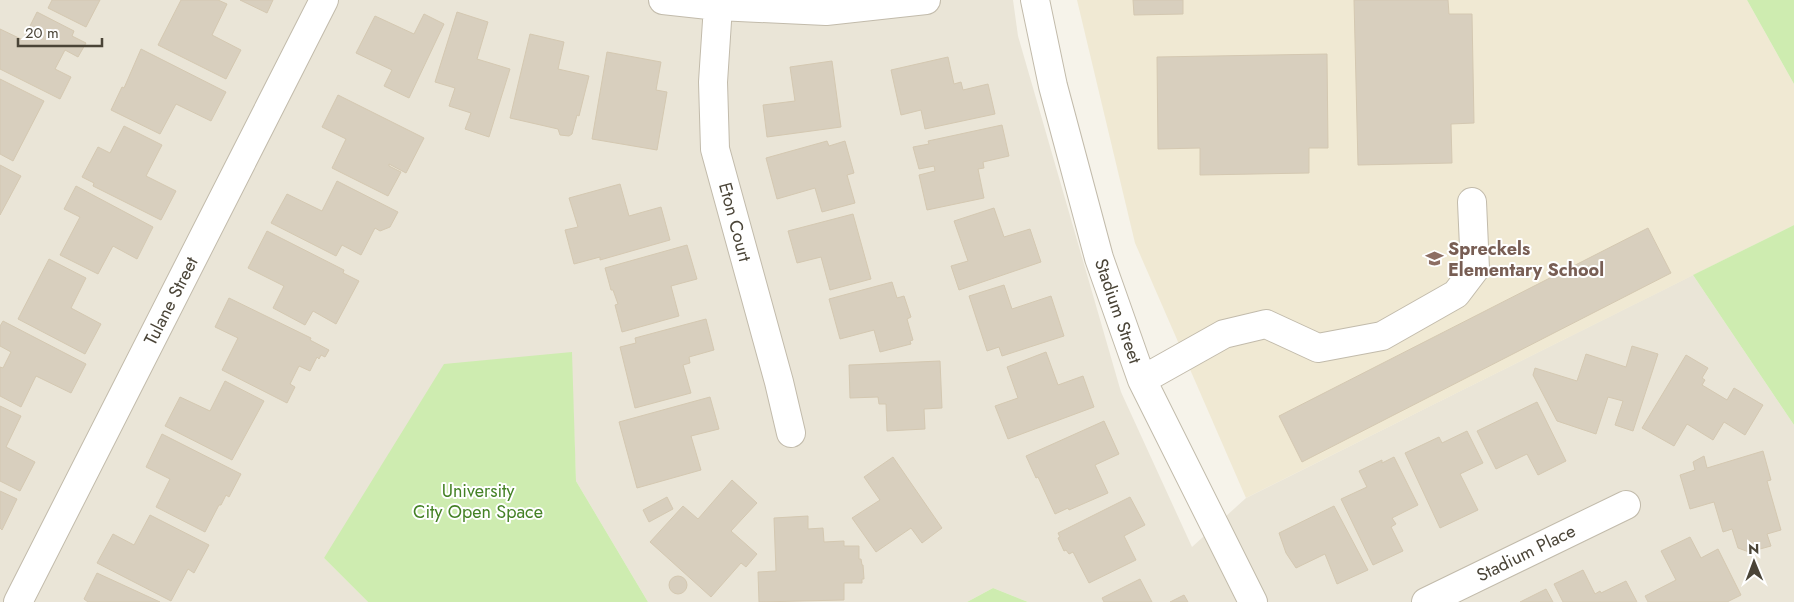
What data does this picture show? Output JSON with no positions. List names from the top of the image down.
{
  "streets": {
    "street": [
      "Eton Court",
      "Tulane Street",
      "Stadium Street",
      "Stadium Place"
    ]
  },
  "parks": ["University City Open Space"],
  "places": {
    "school or university": ["Spreckels Elementary School"]
  },
  "scale_bar": "20 m",
  "north": "top"
}
